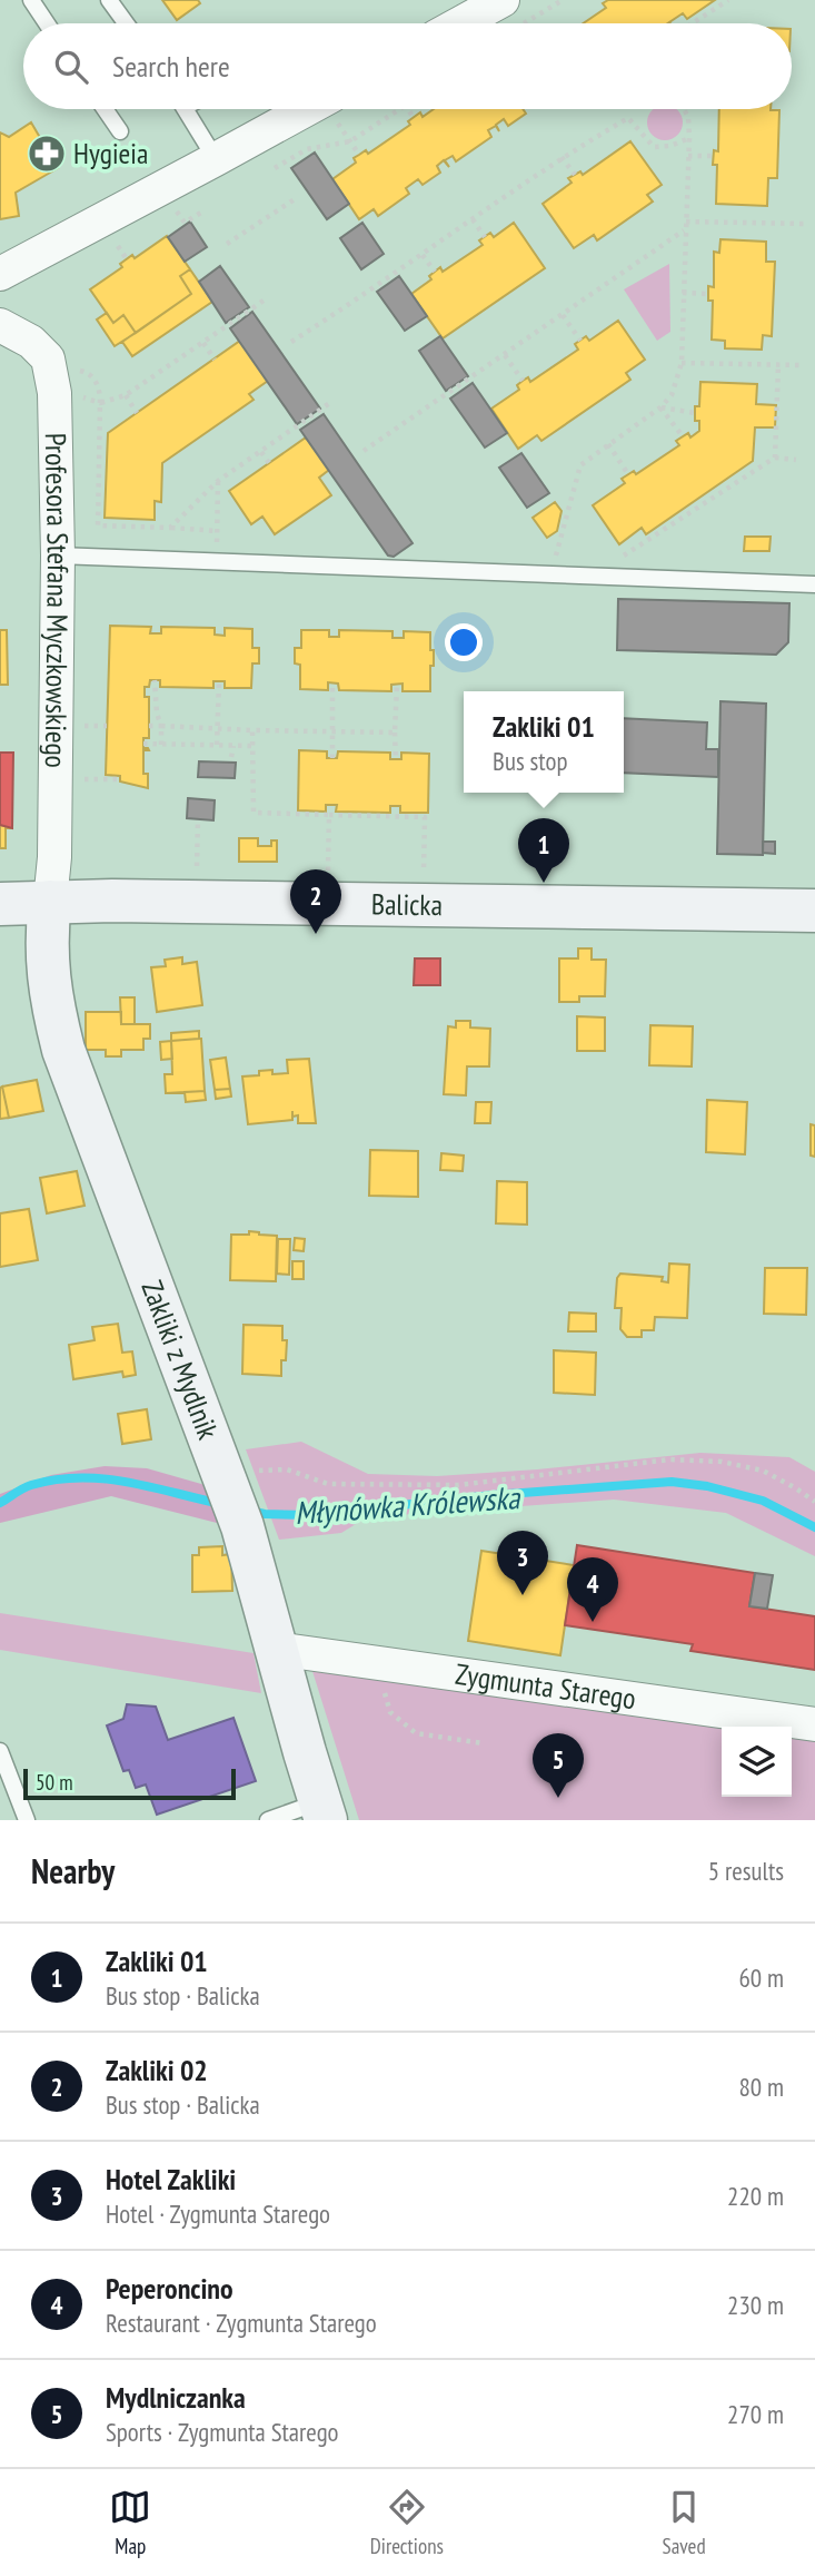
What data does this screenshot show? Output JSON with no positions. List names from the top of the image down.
{
  "streets": {
    "street": [
      "Profesora Stefana Myczkowskiego",
      "Balicka",
      "Zakliki z Mydlnik",
      "Zygmunta Starego"
    ]
  },
  "crossings": [
    ["Profesora Stefana Myczkowskiego", "Balicka"],
    ["Profesora Stefana Myczkowskiego", "Zakliki z Mydlnik"],
    ["Balicka", "Zakliki z Mydlnik"],
    ["Zakliki z Mydlnik", "Zygmunta Starego"]
  ],
  "water": ["Młynówka Królewska"],
  "places": {
    "pharmacy": ["Hygieia"]
  },
  "scale_bar": "50 m",
  "page": {
    "search": "Search here",
    "popup": ["Zakliki 01", "Bus stop"],
    "pins": [
      "1",
      "2",
      "3",
      "4",
      "5"
    ],
    "scale": "50 m",
    "heading": ["Nearby", "5 results"],
    "list": [
      {
        "mark": "1",
        "name": "Zakliki 01",
        "note": "Bus stop · Balicka",
        "value": "60 m"
      },
      {
        "mark": "2",
        "name": "Zakliki 02",
        "note": "Bus stop · Balicka",
        "value": "80 m"
      },
      {
        "mark": "3",
        "name": "Hotel Zakliki",
        "note": "Hotel · Zygmunta Starego",
        "value": "220 m"
      },
      {
        "mark": "4",
        "name": "Peperoncino",
        "note": "Restaurant · Zygmunta Starego",
        "value": "230 m"
      },
      {
        "mark": "5",
        "name": "Mydlniczanka",
        "note": "Sports · Zygmunta Starego",
        "value": "270 m"
      }
    ],
    "nav": ["Map", "Directions", "Saved"]
  }
}
